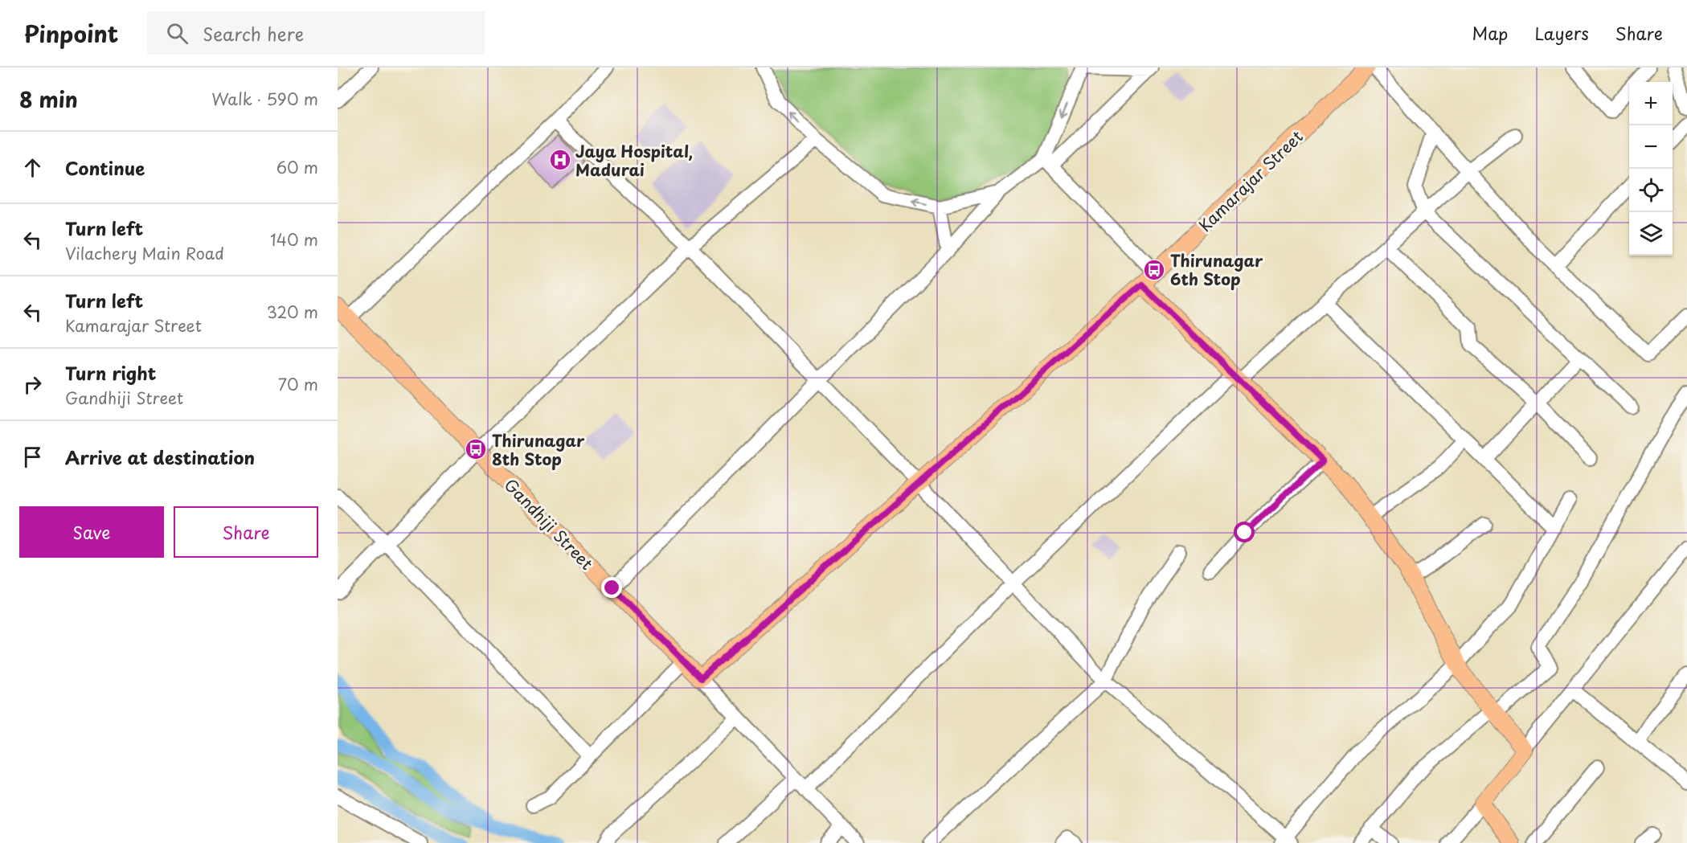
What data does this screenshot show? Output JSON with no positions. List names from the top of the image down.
{
  "streets": {
    "main road": ["Kamarajar Street", "Gandhiji Street"]
  },
  "crossings": [
    ["Kamarajar Street", "Gandhiji Street"]
  ],
  "places": {
    "hospital": ["Jaya Hospital, Madurai"],
    "bus stop": ["Thirunagar 6th Stop", "Thirunagar 8th Stop"]
  },
  "page": {
    "header": "Pinpoint",
    "search": "Search here",
    "nav": ["Map", "Layers", "Share"],
    "heading": ["8 min", "Walk · 590 m"],
    "map_buttons": ["+", "−"],
    "list": [
      ["Continue", "60 m"],
      ["Turn left", "Vilachery Main Road", "140 m"],
      ["Turn left", "Kamarajar Street", "320 m"],
      ["Turn right", "Gandhiji Street", "70 m"],
      "Arrive at destination"
    ],
    "buttons": ["Save", "Share"]
  }
}
